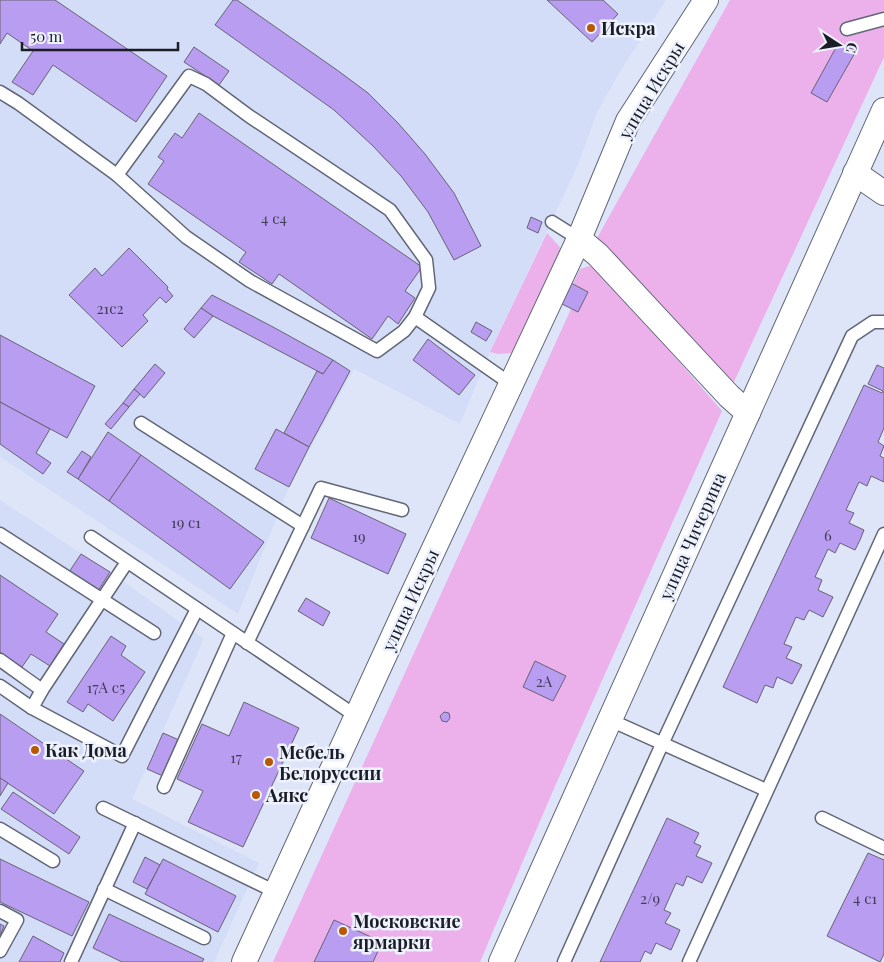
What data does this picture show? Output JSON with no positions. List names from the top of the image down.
{
  "streets": {
    "street": ["улица Искры", "улица Чичерина"]
  },
  "places": [
    "Искра",
    "Как Дома",
    "Мебель Белоруссии",
    "Аякс",
    "Московские ярмарки"
  ],
  "house_numbers": [
    "4 с4",
    "21с2",
    "19 с1",
    "6",
    "19",
    "2А",
    "17А с5",
    "17",
    "2/9",
    "4 с1"
  ],
  "scale_bar": "50 m",
  "north": "right"
}
